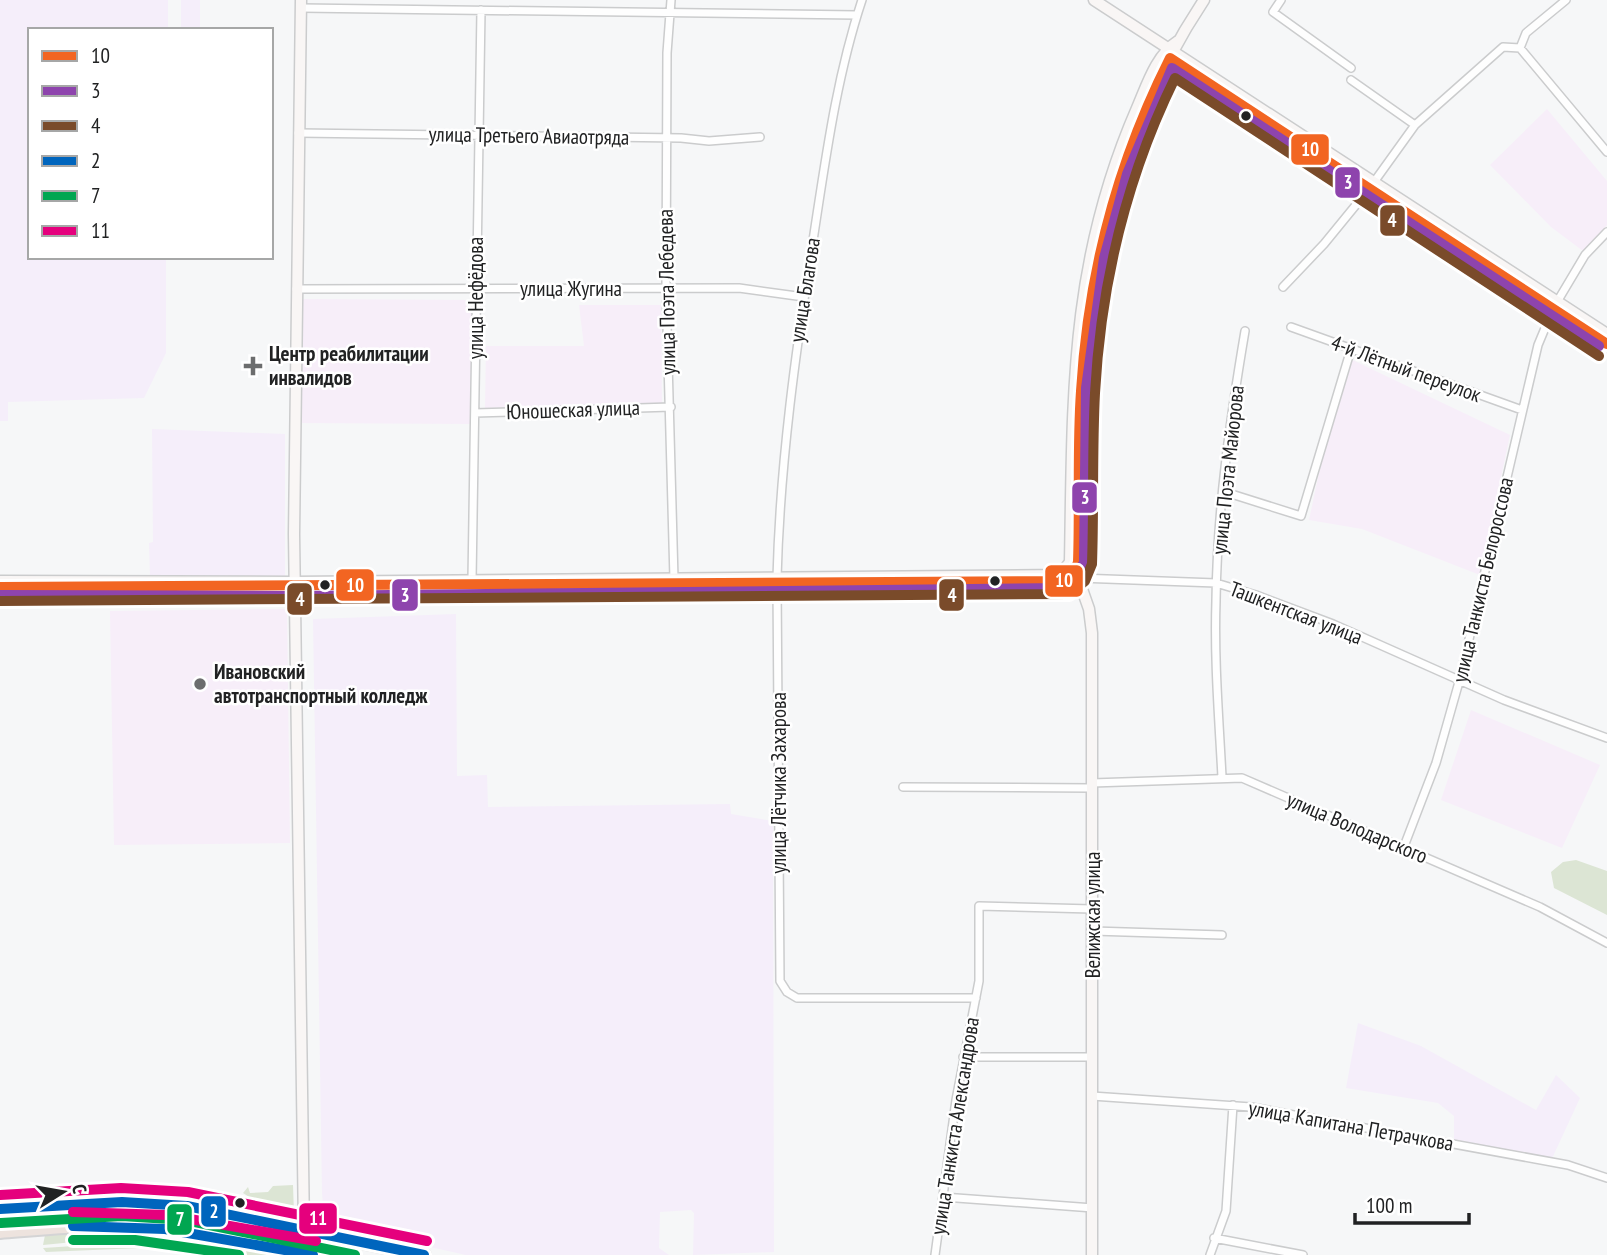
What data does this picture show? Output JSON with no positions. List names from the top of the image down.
{
  "streets": {
    "main road": ["Ташкентская улица", "Велижская улица"],
    "street": [
      "улица Третьего Авиаотряда",
      "улица Жугина",
      "улица Благова",
      "улица Поэта Лебедева",
      "улица Нефёдова",
      "4-й Лётный переулок",
      "Юношеская улица",
      "улица Поэта Майорова",
      "улица Танкиста Белороссова",
      "улица Лётчика Захарова",
      "улица Володарского",
      "улица Танкиста Александрова",
      "улица Капитана Петрачкова"
    ]
  },
  "crossings": [
    ["улица Третьего Авиаотряда", "улица Поэта Лебедева"],
    ["улица Третьего Авиаотряда", "улица Нефёдова"],
    ["улица Жугина", "улица Благова"],
    ["улица Жугина", "улица Поэта Лебедева"],
    ["улица Жугина", "улица Нефёдова"],
    ["улица Благова", "Ташкентская улица"],
    ["улица Благова", "улица Лётчика Захарова"],
    ["улица Поэта Лебедева", "Юношеская улица"],
    ["улица Поэта Лебедева", "Ташкентская улица"],
    ["улица Нефёдова", "Юношеская улица"],
    ["улица Нефёдова", "Ташкентская улица"],
    ["4-й Лётный переулок", "улица Танкиста Белороссова"],
    ["улица Поэта Майорова", "Ташкентская улица"],
    ["улица Поэта Майорова", "улица Володарского"],
    ["улица Танкиста Белороссова", "Ташкентская улица"],
    ["улица Танкиста Белороссова", "улица Володарского"],
    ["Ташкентская улица", "улица Лётчика Захарова"],
    ["Ташкентская улица", "Велижская улица"],
    ["улица Лётчика Захарова", "улица Танкиста Александрова"],
    ["улица Володарского", "Велижская улица"],
    ["Велижская улица", "улица Танкиста Александрова"],
    ["Велижская улица", "улица Капитана Петрачкова"]
  ],
  "places": {
    "health": ["Центр реабилитации инвалидов"],
    "other": ["Ивановский автотранспортный колледж"]
  },
  "lines": [
    "transit line 10",
    "transit line 3",
    "transit line 4",
    "transit line 11",
    "transit line 2",
    "transit line 7"
  ],
  "legend": [
    "10",
    "3",
    "4",
    "2",
    "7",
    "11"
  ],
  "scale_bar": "100 m",
  "north": "right"
}
